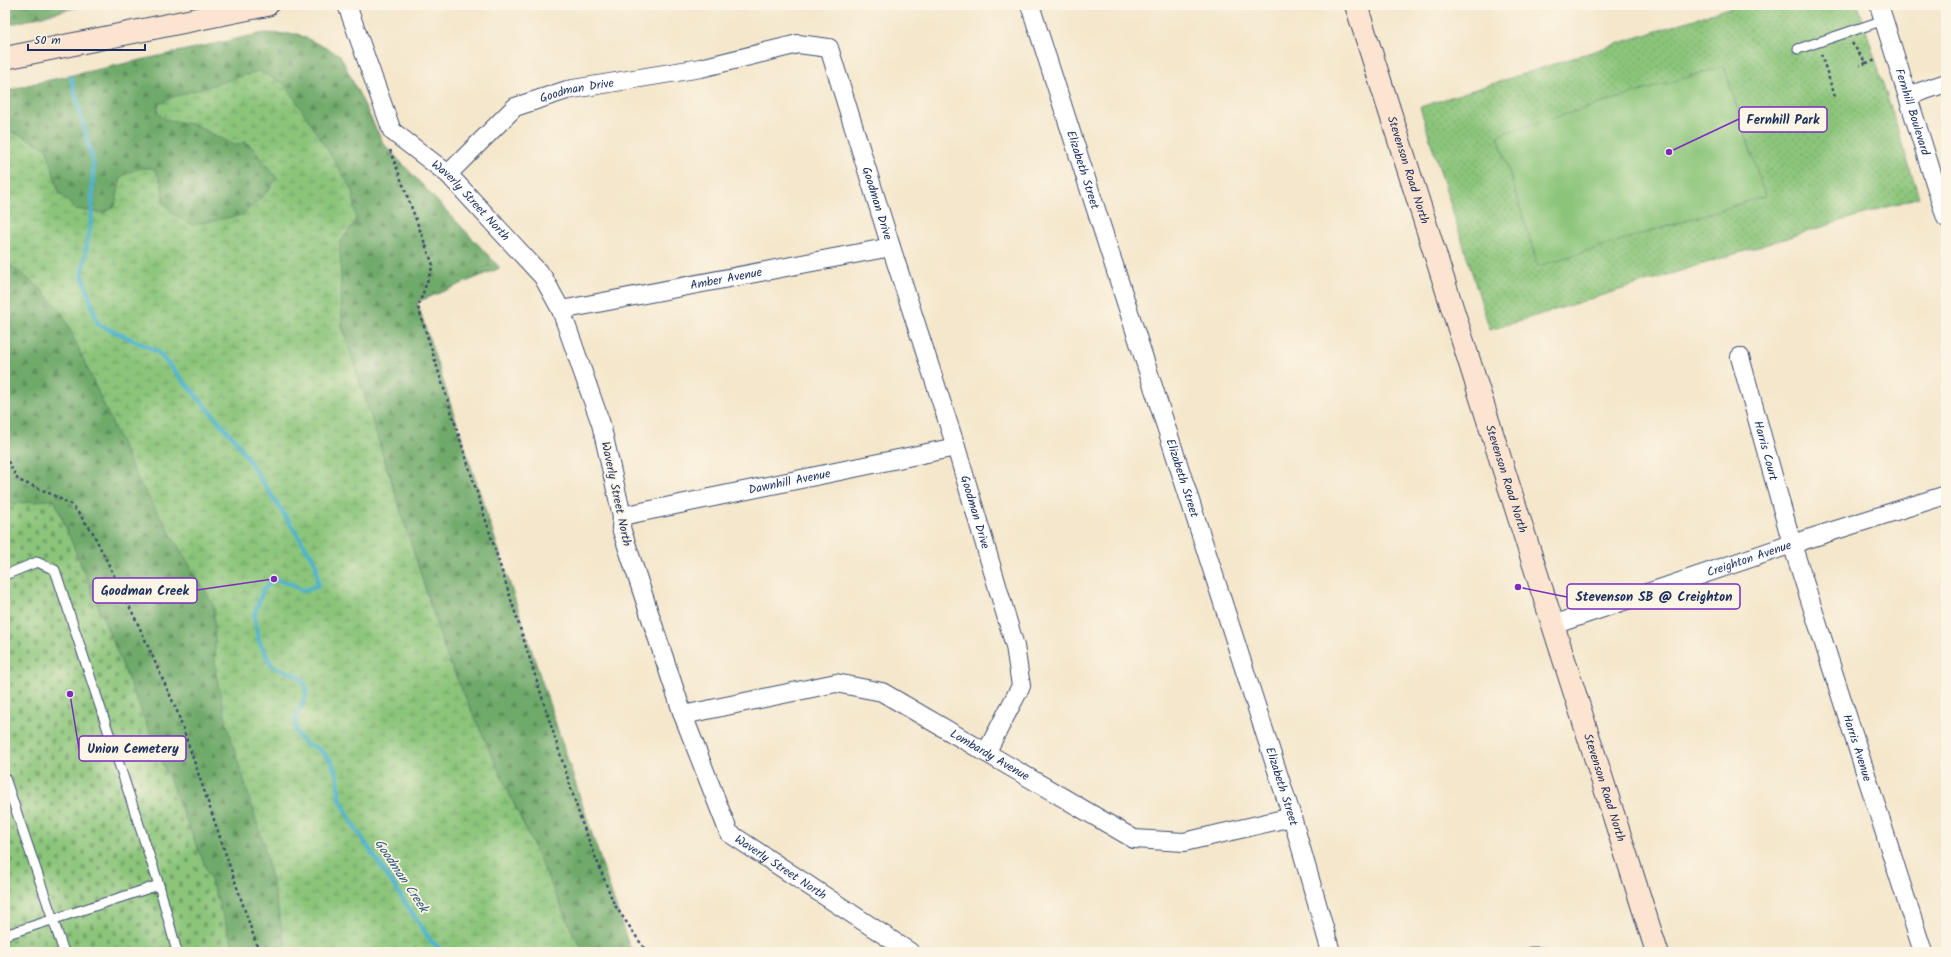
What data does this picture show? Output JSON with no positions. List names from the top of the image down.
{
  "streets": {
    "main road": ["Stevenson Road North"],
    "street": [
      "Goodman Drive",
      "Fernhill Boulevard",
      "Elizabeth Street",
      "Waverly Street North",
      "Amber Avenue",
      "Harris Court",
      "Dawnhill Avenue",
      "Creighton Avenue",
      "Harris Avenue",
      "Lombardy Avenue"
    ]
  },
  "crossings": [
    ["Goodman Drive", "Waverly Street North"],
    ["Goodman Drive", "Amber Avenue"],
    ["Goodman Drive", "Dawnhill Avenue"],
    ["Goodman Drive", "Lombardy Avenue"],
    ["Elizabeth Street", "Lombardy Avenue"],
    ["Stevenson Road North", "Creighton Avenue"],
    ["Waverly Street North", "Amber Avenue"],
    ["Waverly Street North", "Dawnhill Avenue"],
    ["Waverly Street North", "Lombardy Avenue"],
    ["Harris Court", "Creighton Avenue"],
    ["Harris Court", "Harris Avenue"],
    ["Creighton Avenue", "Harris Avenue"]
  ],
  "water": ["Goodman Creek"],
  "places": [
    "Fernhill Park",
    "Goodman Creek",
    "Stevenson SB @ Creighton",
    "Union Cemetery"
  ],
  "scale_bar": "50 m"
}
